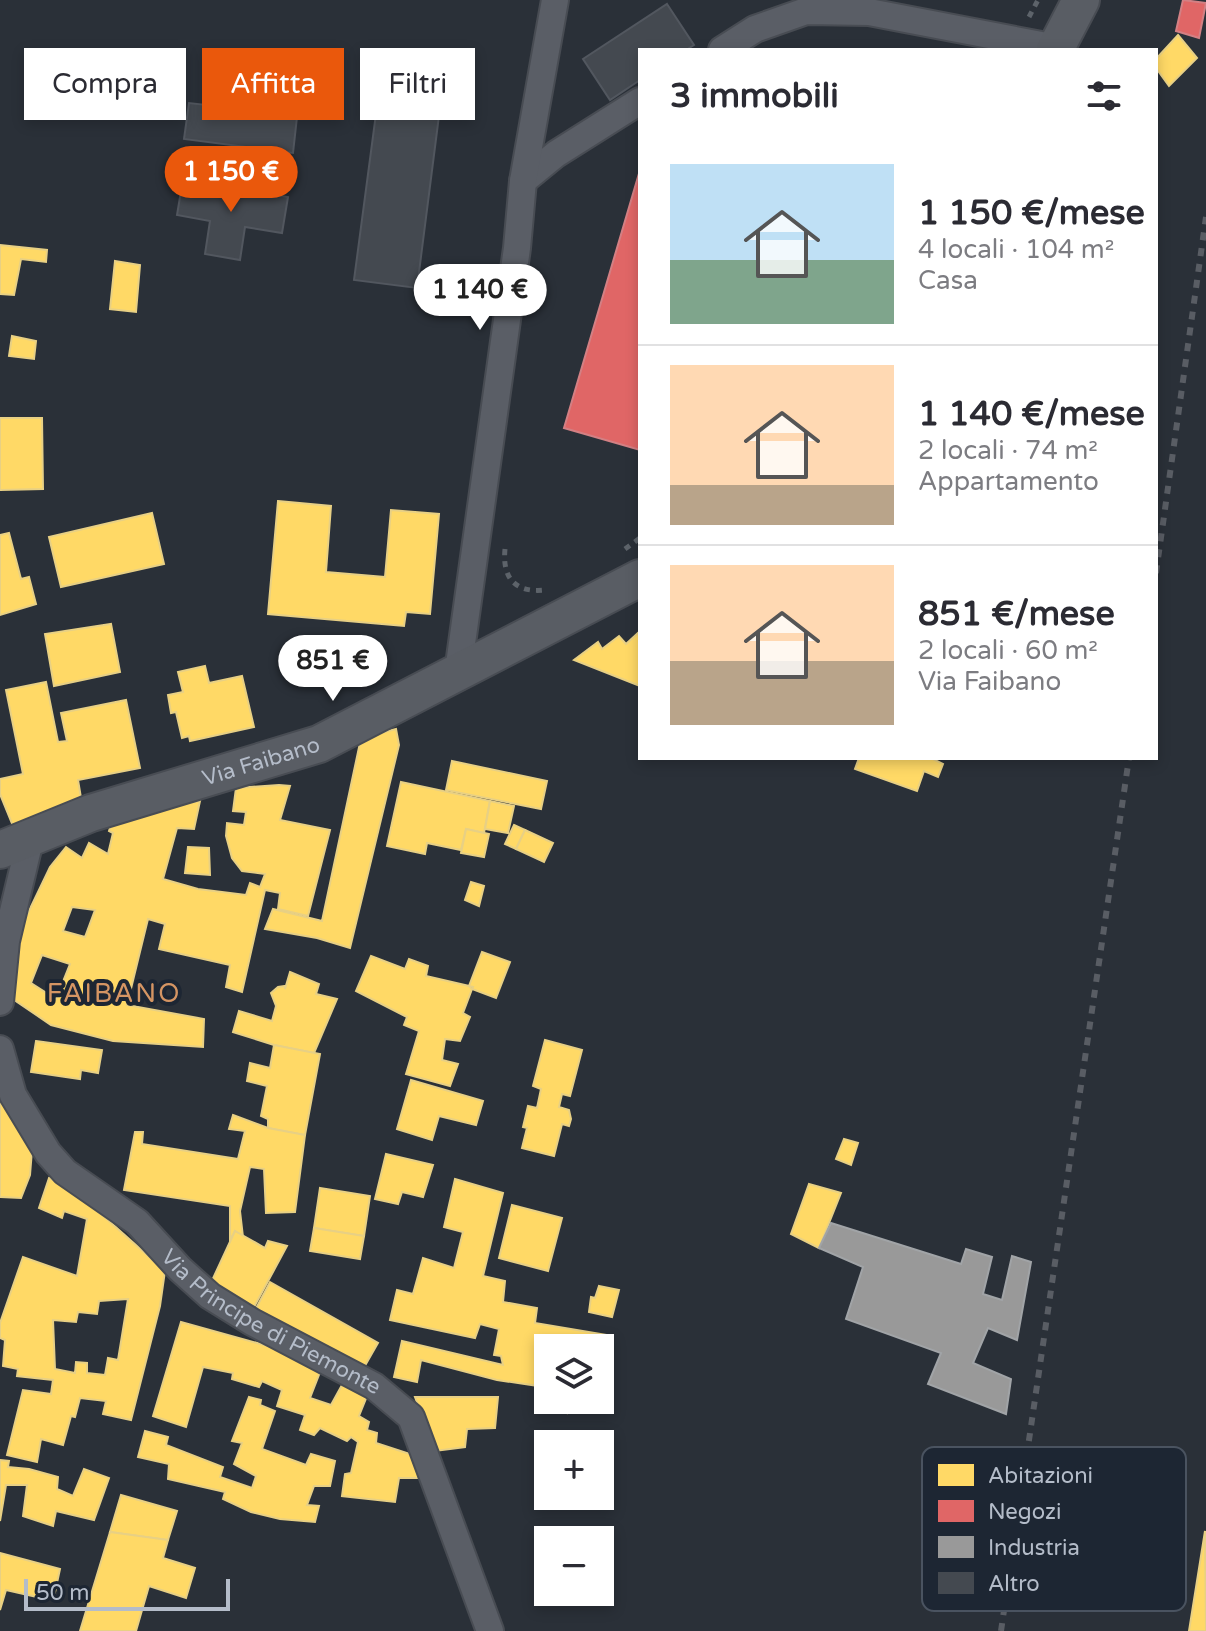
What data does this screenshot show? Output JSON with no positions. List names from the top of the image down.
{
  "streets": {
    "street": ["Via Faibano", "Via Principe di Piemonte"]
  },
  "districts": ["FAIBANO"],
  "legend": [
    "Abitazioni",
    "Negozi",
    "Industria",
    "Altro"
  ],
  "scale_bar": "50 m",
  "page": {
    "chip": ["Compra", "Affitta", "Filtri"],
    "heading": "3 immobili",
    "list": [
      {
        "name": "1 150 €/mese",
        "note": "4 locali · 104 m² · Casa"
      },
      {
        "name": "1 140 €/mese",
        "note": "2 locali · 74 m² · Appartamento"
      },
      {
        "name": "851 €/mese",
        "note": "2 locali · 60 m² · Via Faibano"
      }
    ],
    "price": ["1 150 €", "1 140 €", "851 €"],
    "map_buttons": ["+", "−"],
    "scale": "50 m"
  }
}
